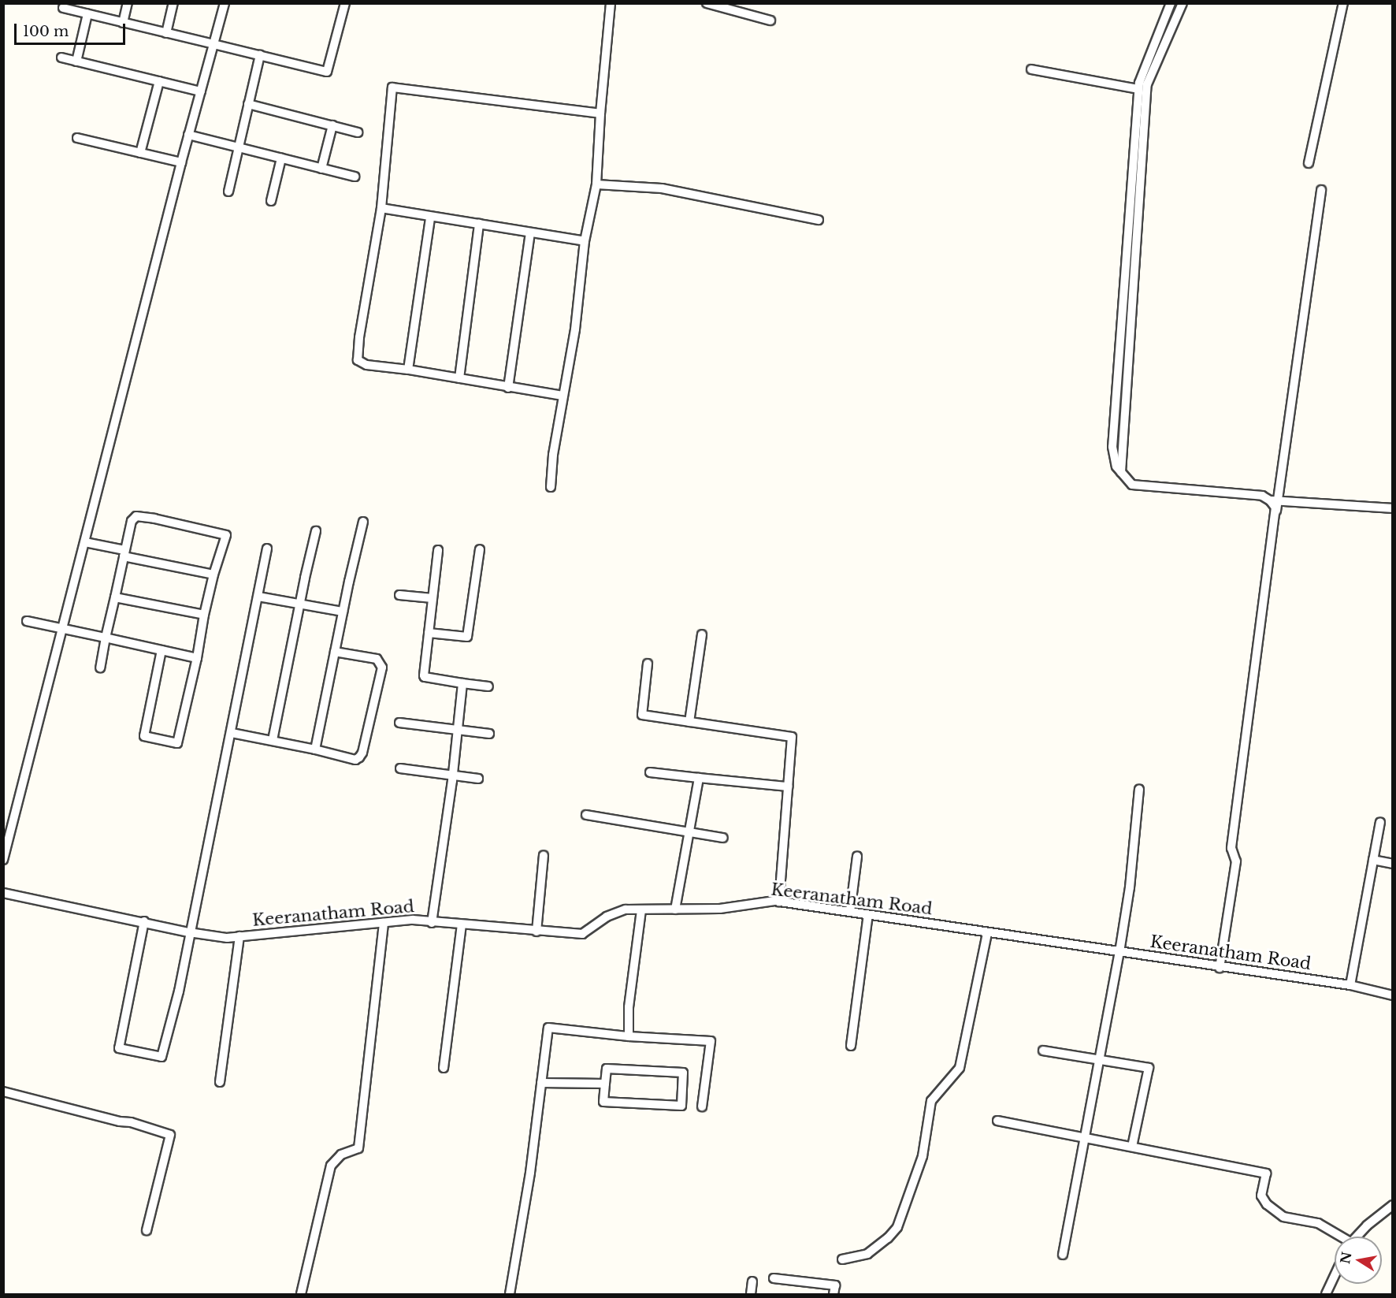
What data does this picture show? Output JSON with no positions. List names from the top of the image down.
{
  "streets": {
    "street": ["Keeranatham Road"]
  },
  "scale_bar": "100 m",
  "north": "left"
}
